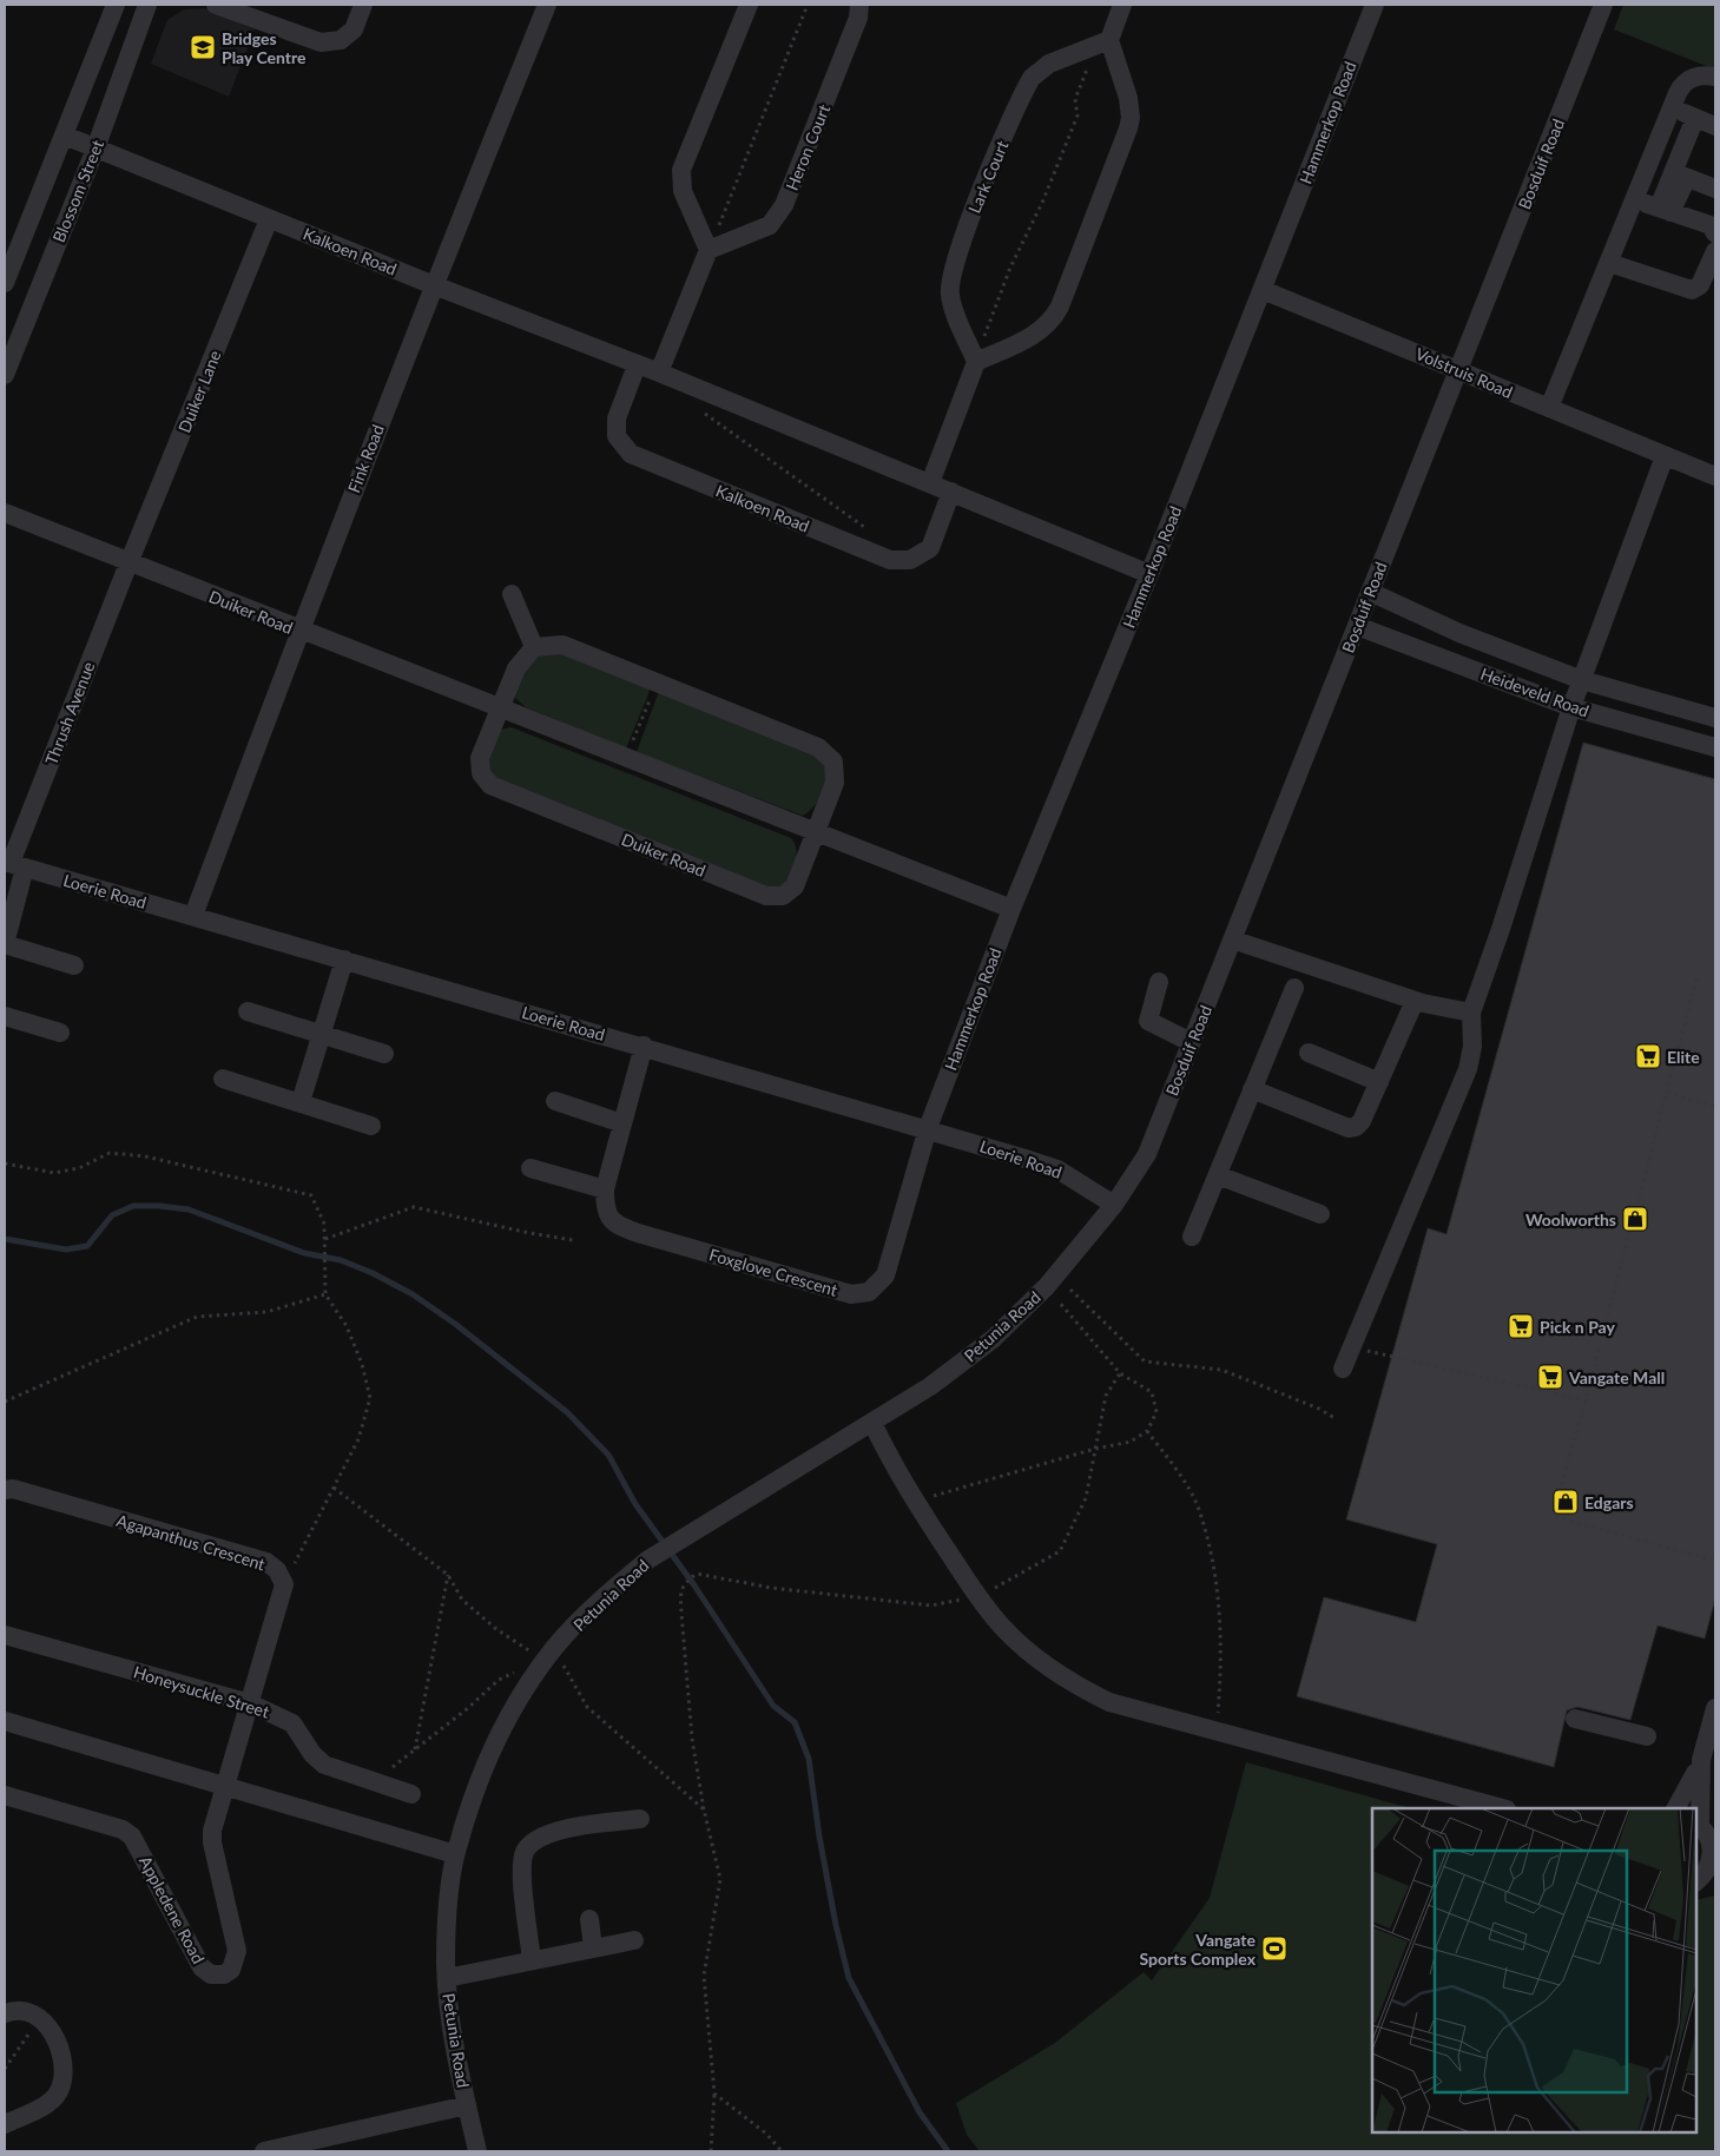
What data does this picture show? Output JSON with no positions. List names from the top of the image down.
{
  "streets": {
    "street": [
      "Hammerkop Road",
      "Heron Court",
      "Bosduif Road",
      "Lark Court",
      "Blossom Street",
      "Kalkoen Road",
      "Volstruis Road",
      "Duiker Lane",
      "Fink Road",
      "Duiker Road",
      "Heideveld Road",
      "Thrush Avenue",
      "Loerie Road",
      "Foxglove Crescent",
      "Petunia Road",
      "Agapanthus Crescent",
      "Honeysuckle Street",
      "Appledene Road"
    ]
  },
  "crossings": [
    ["Hammerkop Road", "Kalkoen Road"],
    ["Hammerkop Road", "Volstruis Road"],
    ["Hammerkop Road", "Duiker Road"],
    ["Hammerkop Road", "Loerie Road"],
    ["Hammerkop Road", "Foxglove Crescent"],
    ["Bosduif Road", "Volstruis Road"],
    ["Bosduif Road", "Heideveld Road"],
    ["Bosduif Road", "Loerie Road"],
    ["Bosduif Road", "Petunia Road"],
    ["Blossom Street", "Kalkoen Road"],
    ["Kalkoen Road", "Duiker Lane"],
    ["Kalkoen Road", "Fink Road"],
    ["Duiker Lane", "Duiker Road"],
    ["Duiker Lane", "Thrush Avenue"],
    ["Fink Road", "Duiker Road"],
    ["Fink Road", "Loerie Road"],
    ["Duiker Road", "Thrush Avenue"],
    ["Thrush Avenue", "Loerie Road"],
    ["Loerie Road", "Foxglove Crescent"],
    ["Loerie Road", "Petunia Road"],
    ["Agapanthus Crescent", "Honeysuckle Street"],
    ["Agapanthus Crescent", "Appledene Road"]
  ],
  "places": {
    "school or university": ["Bridges Play Centre"],
    "supermarket": ["Elite", "Pick n Pay", "Vangate Mall"],
    "shop": ["Woolworths", "Edgars"],
    "sports": ["Vangate Sports Complex"]
  }
}
